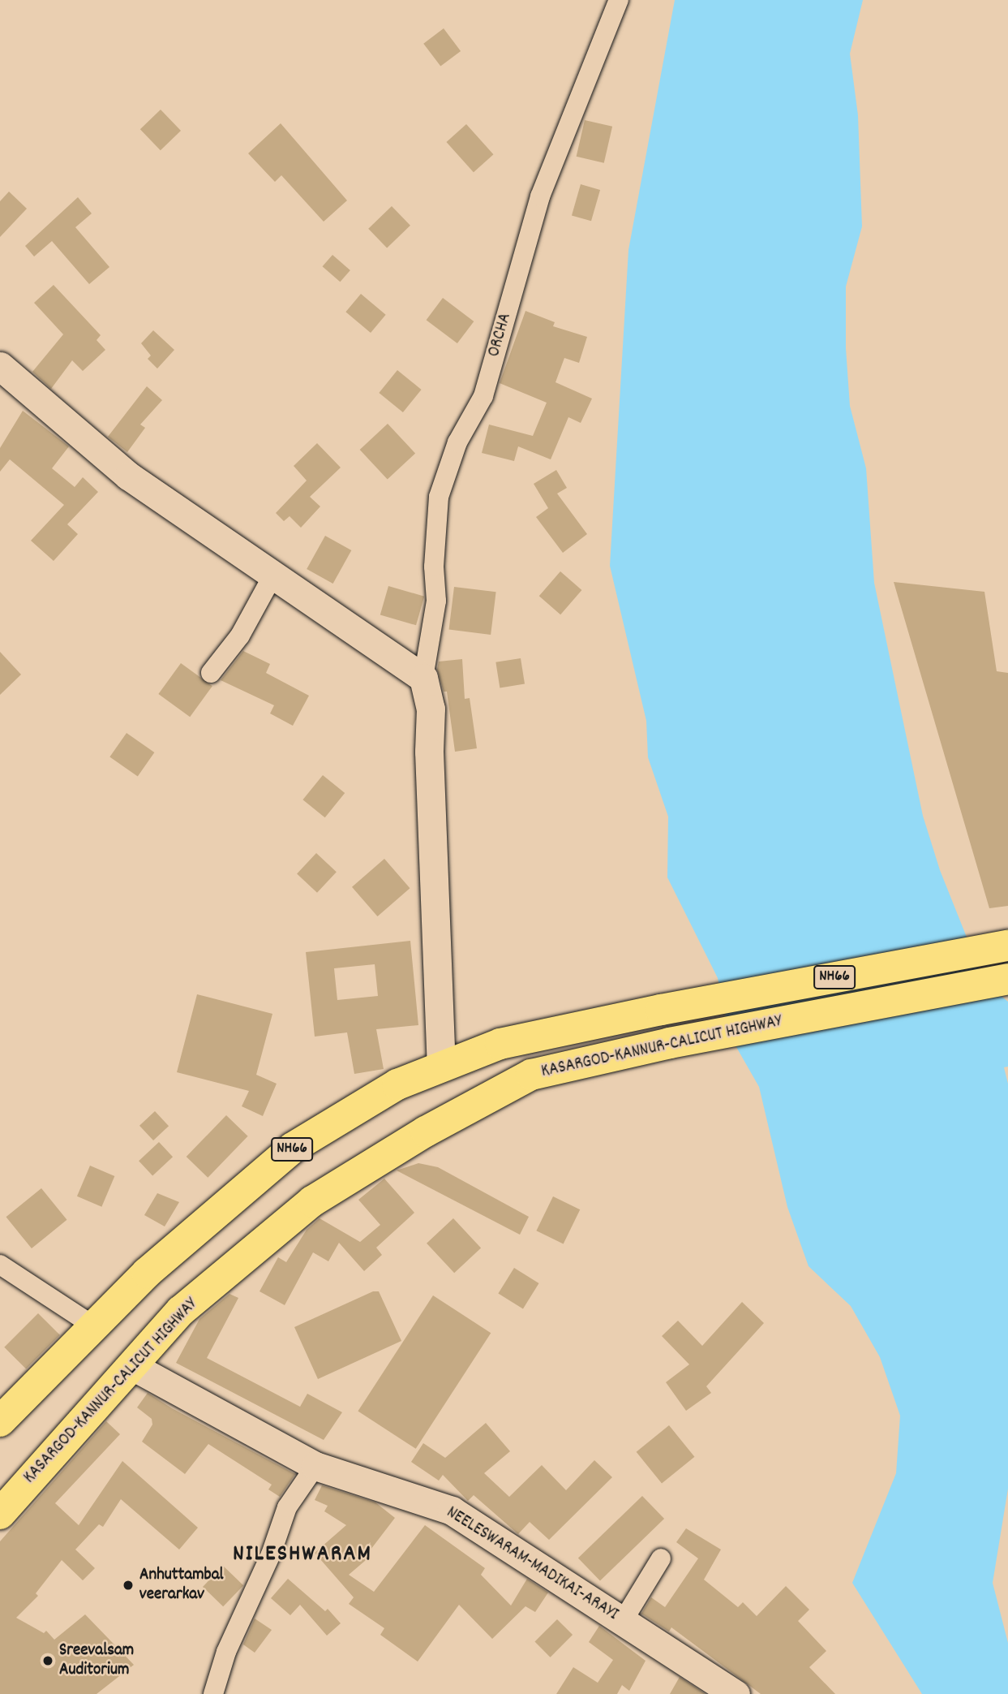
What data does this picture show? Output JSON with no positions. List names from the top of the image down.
{
  "streets": {
    "highway": ["NH66", "KASARGOD-KANNUR-CALICUT HIGHWAY"],
    "main road": ["NEELESWARAM-MADIKAI-ARAYI"],
    "street": ["ORCHA"]
  },
  "crossings": [
    ["KASARGOD-KANNUR-CALICUT HIGHWAY", "NEELESWARAM-MADIKAI-ARAYI"]
  ],
  "districts": ["NILESHWARAM"],
  "places": ["Anhuttambal veerarkav", "Sreevalsam Auditorium"]
}
